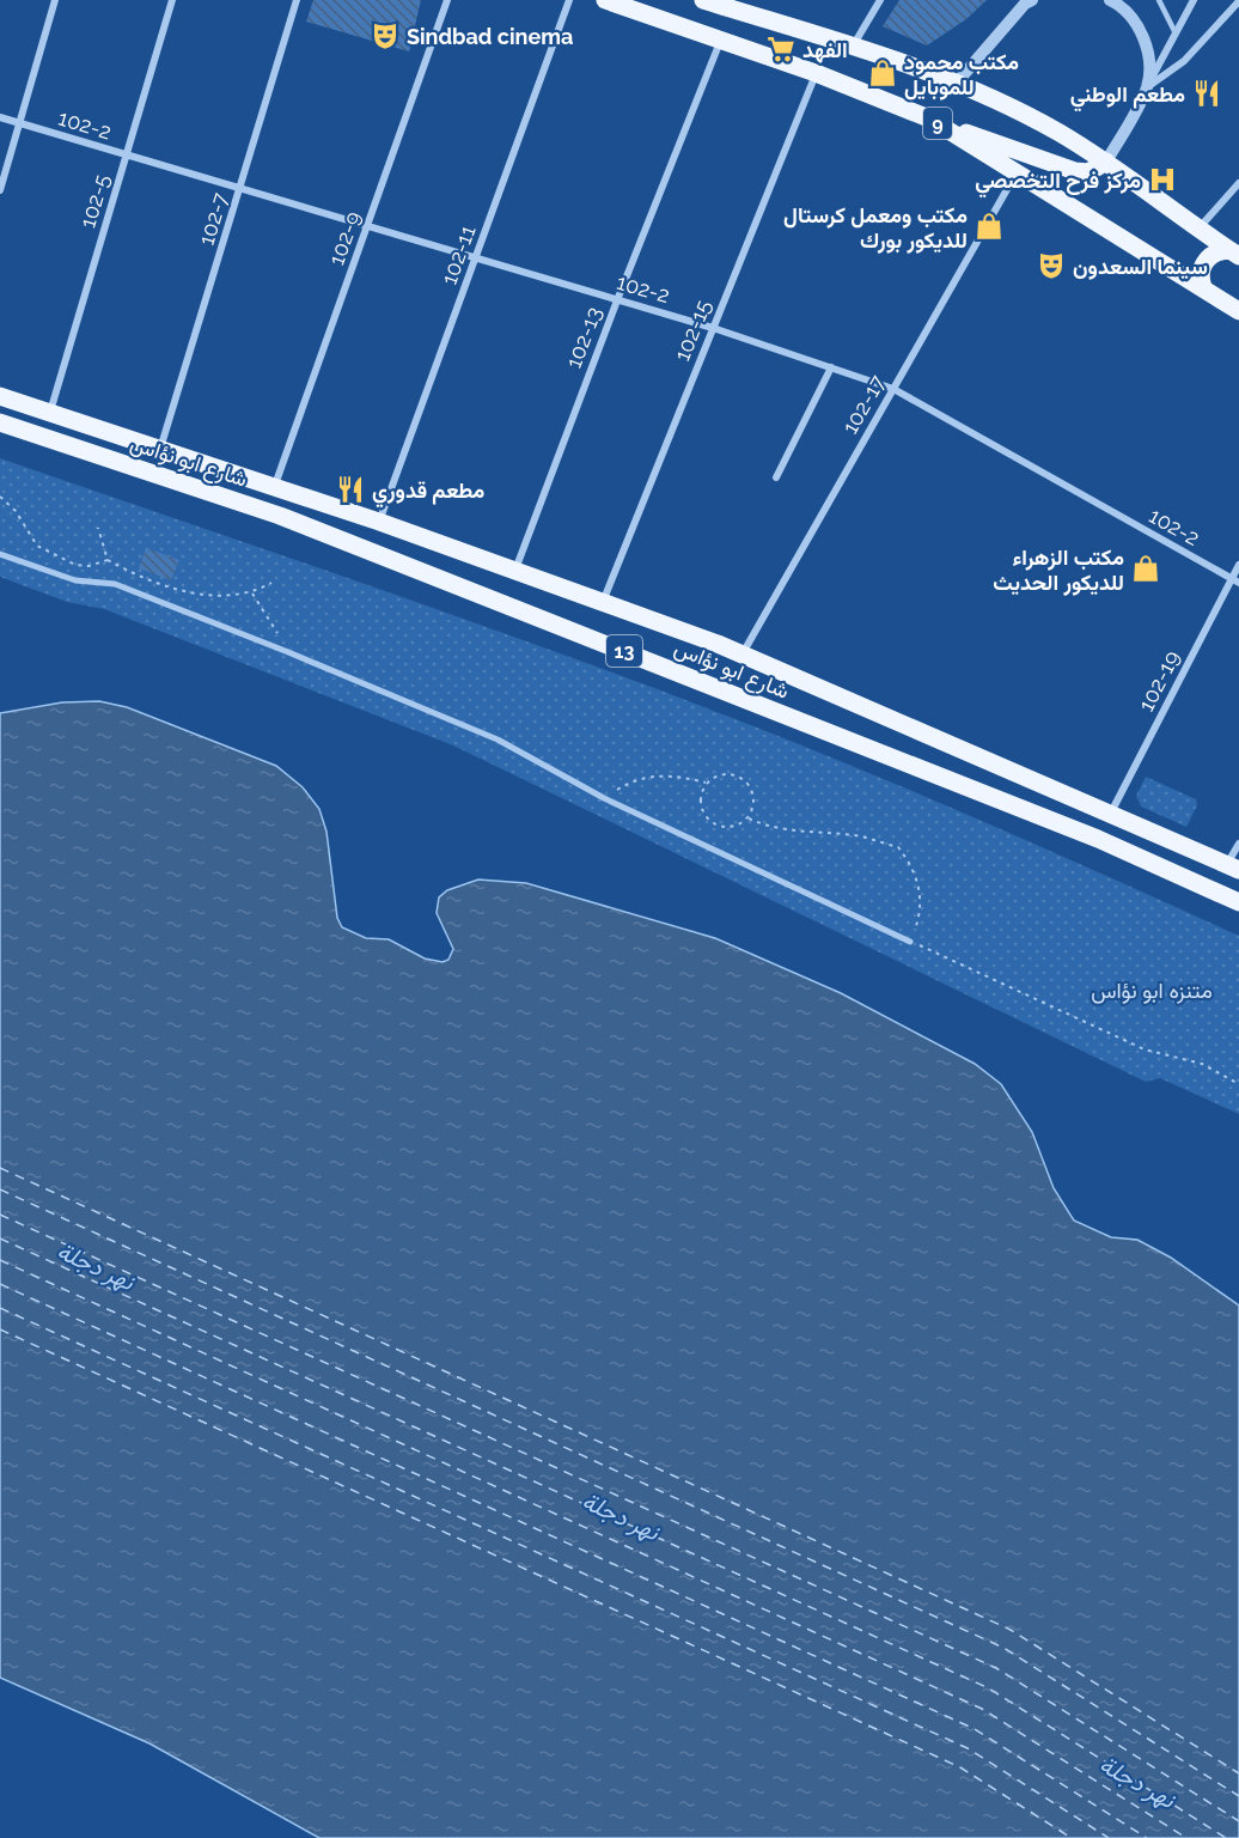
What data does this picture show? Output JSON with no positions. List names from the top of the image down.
{
  "streets": {
    "main road": ["9", "شارع ابو نؤاس", "13"],
    "street": [
      "102-2",
      "102-5",
      "102-7",
      "102-9",
      "102-11",
      "102-15",
      "102-13",
      "102-17",
      "102-19"
    ]
  },
  "crossings": [
    ["9", "102-15"],
    ["9", "102-13"],
    ["9", "102-17"],
    ["102-2", "102-5"],
    ["102-2", "102-7"],
    ["102-2", "102-9"],
    ["102-2", "102-11"],
    ["102-2", "102-15"],
    ["102-2", "102-13"],
    ["102-2", "102-17"],
    ["102-2", "102-19"],
    ["102-5", "شارع ابو نؤاس"],
    ["102-7", "شارع ابو نؤاس"],
    ["102-9", "شارع ابو نؤاس"],
    ["102-11", "شارع ابو نؤاس"],
    ["102-15", "شارع ابو نؤاس"],
    ["102-13", "شارع ابو نؤاس"],
    ["102-17", "شارع ابو نؤاس"],
    ["شارع ابو نؤاس", "102-19"]
  ],
  "water": ["نهر دجلة"],
  "parks": ["متنزه ابو نؤاس"],
  "places": {
    "theatre": ["Sindbad cinema", "سينما السعدون"],
    "supermarket": ["الفهد"],
    "shop": ["مكتب محمود للموبايل", "مكتب ومعمل كرستال للديكور بورك", "مكتب الزهراء للديكور الحديث"],
    "restaurant": ["مطعم الوطني", "مطعم قدوري"],
    "hospital": ["مركز فرح التخصصي"]
  }
}
